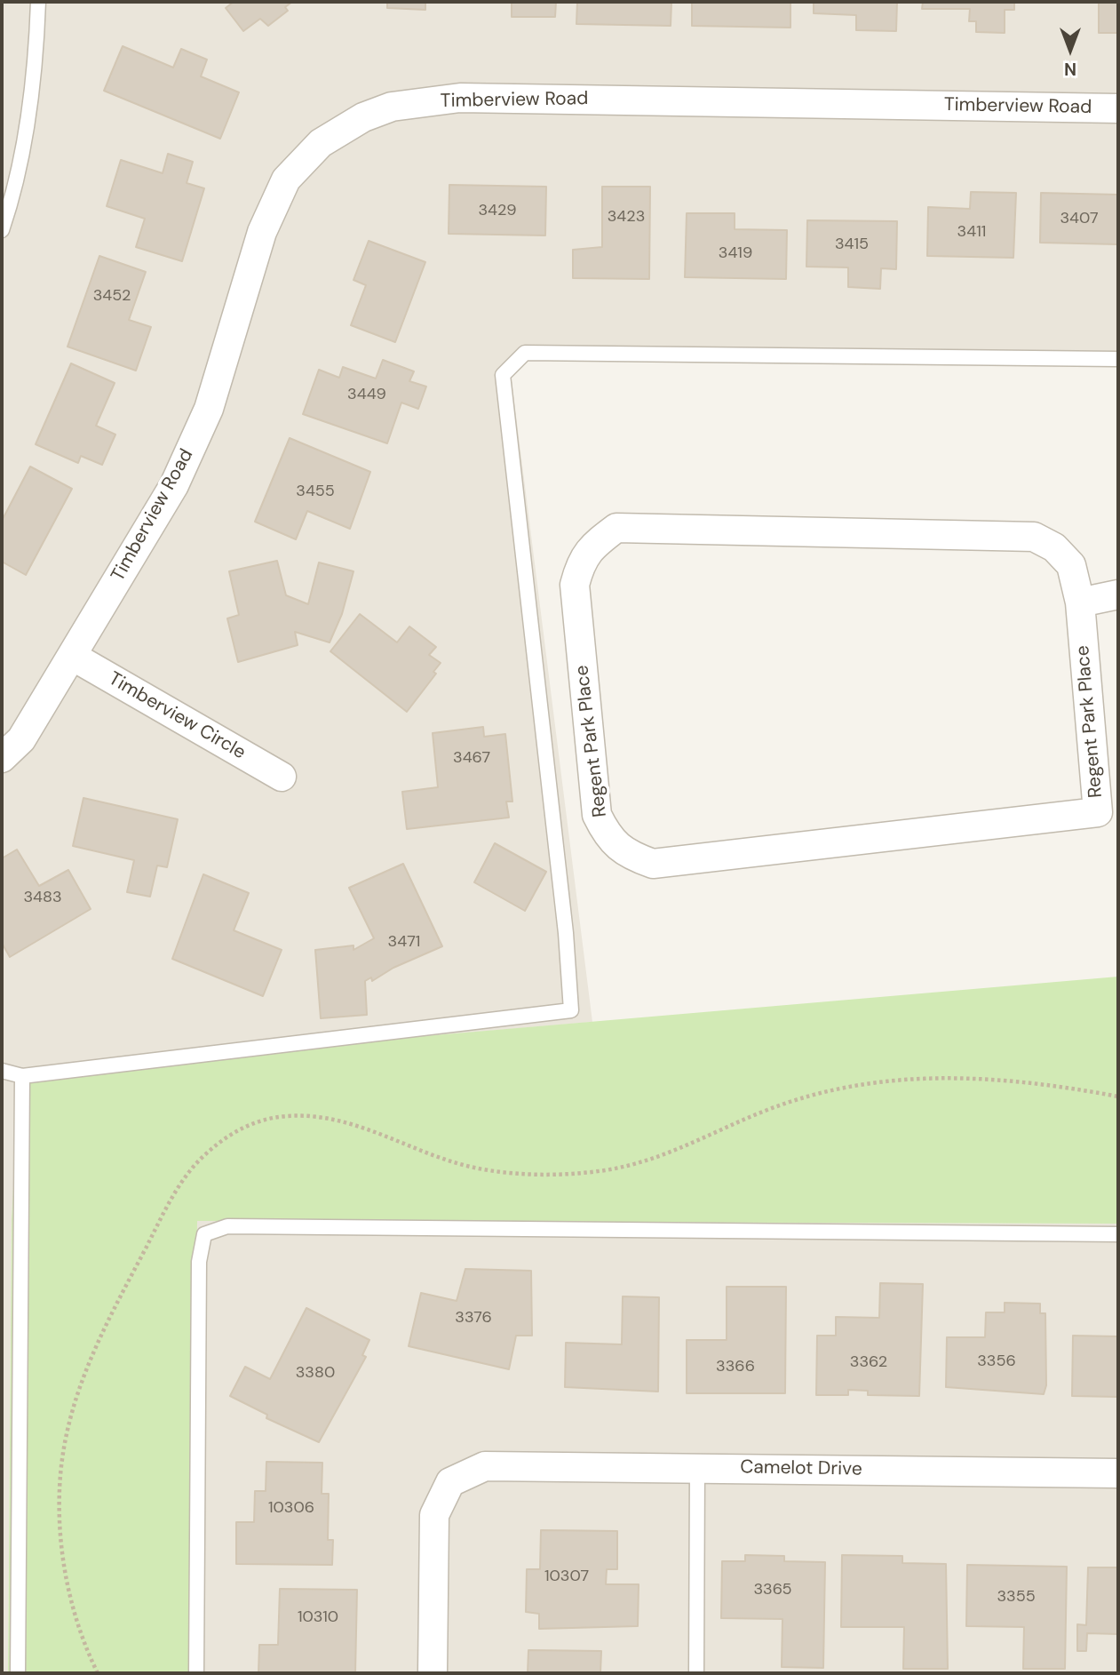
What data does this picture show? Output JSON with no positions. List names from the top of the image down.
{
  "streets": {
    "street": [
      "Timberview Road",
      "Timberview Circle",
      "Regent Park Place",
      "Camelot Drive"
    ]
  },
  "crossings": [
    ["Timberview Road", "Timberview Circle"]
  ],
  "house_numbers": [
    "3429",
    "3423",
    "3407",
    "3411",
    "3415",
    "3419",
    "3452",
    "3449",
    "3455",
    "3467",
    "3483",
    "3471",
    "3376",
    "3356",
    "3362",
    "3366",
    "3380",
    "10306",
    "10307",
    "3365",
    "3355",
    "10310"
  ],
  "north": "bottom"
}
